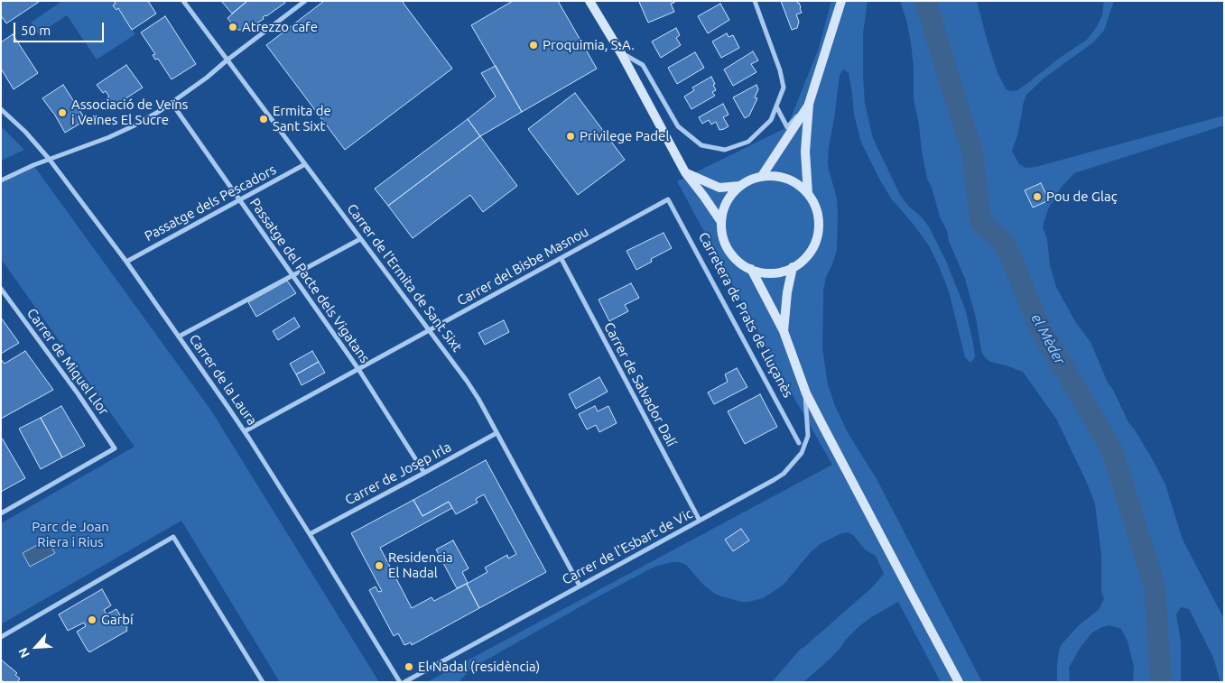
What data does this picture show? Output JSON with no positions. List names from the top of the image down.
{
  "streets": {
    "street": [
      "Passatge dels Pescadors",
      "Carrer del Bisbe Masnou",
      "Carrer de l'Ermita de Sant Sixt",
      "Passatge del Pacte dels Vigatans",
      "Carretera de Prats de Lluçanès",
      "Carrer de Miquel Llor",
      "Carrer de la Laura",
      "Carrer de Salvador Dalí",
      "Carrer de Josep Irla",
      "Carrer de l'Esbart de Vic"
    ]
  },
  "crossings": [
    ["Passatge dels Pescadors", "Carrer de l'Ermita de Sant Sixt"],
    ["Passatge dels Pescadors", "Passatge del Pacte dels Vigatans"],
    ["Passatge dels Pescadors", "Carrer de la Laura"],
    ["Carrer del Bisbe Masnou", "Carrer de l'Ermita de Sant Sixt"],
    ["Carrer del Bisbe Masnou", "Passatge del Pacte dels Vigatans"],
    ["Carrer del Bisbe Masnou", "Carretera de Prats de Lluçanès"],
    ["Carrer del Bisbe Masnou", "Carrer de la Laura"],
    ["Carrer del Bisbe Masnou", "Carrer de Salvador Dalí"],
    ["Carrer de l'Ermita de Sant Sixt", "Carrer de Josep Irla"],
    ["Carrer de l'Ermita de Sant Sixt", "Carrer de l'Esbart de Vic"],
    ["Passatge del Pacte dels Vigatans", "Carrer de Josep Irla"],
    ["Carrer de la Laura", "Carrer de Josep Irla"],
    ["Carrer de Salvador Dalí", "Carrer de l'Esbart de Vic"]
  ],
  "water": ["el Mèder"],
  "parks": ["Parc de Joan Riera i Rius"],
  "places": [
    "Atrezzo cafe",
    "Proquimia, S.A.",
    "Associació de Veïns i Veïnes El Sucre",
    "Ermita de Sant Sixt",
    "Privilege Padel",
    "Pou de Glaç",
    "Residencia El Nadal",
    "Garbí",
    "El Nadal (residència)"
  ],
  "scale_bar": "50 m",
  "north": "bottom left"
}
